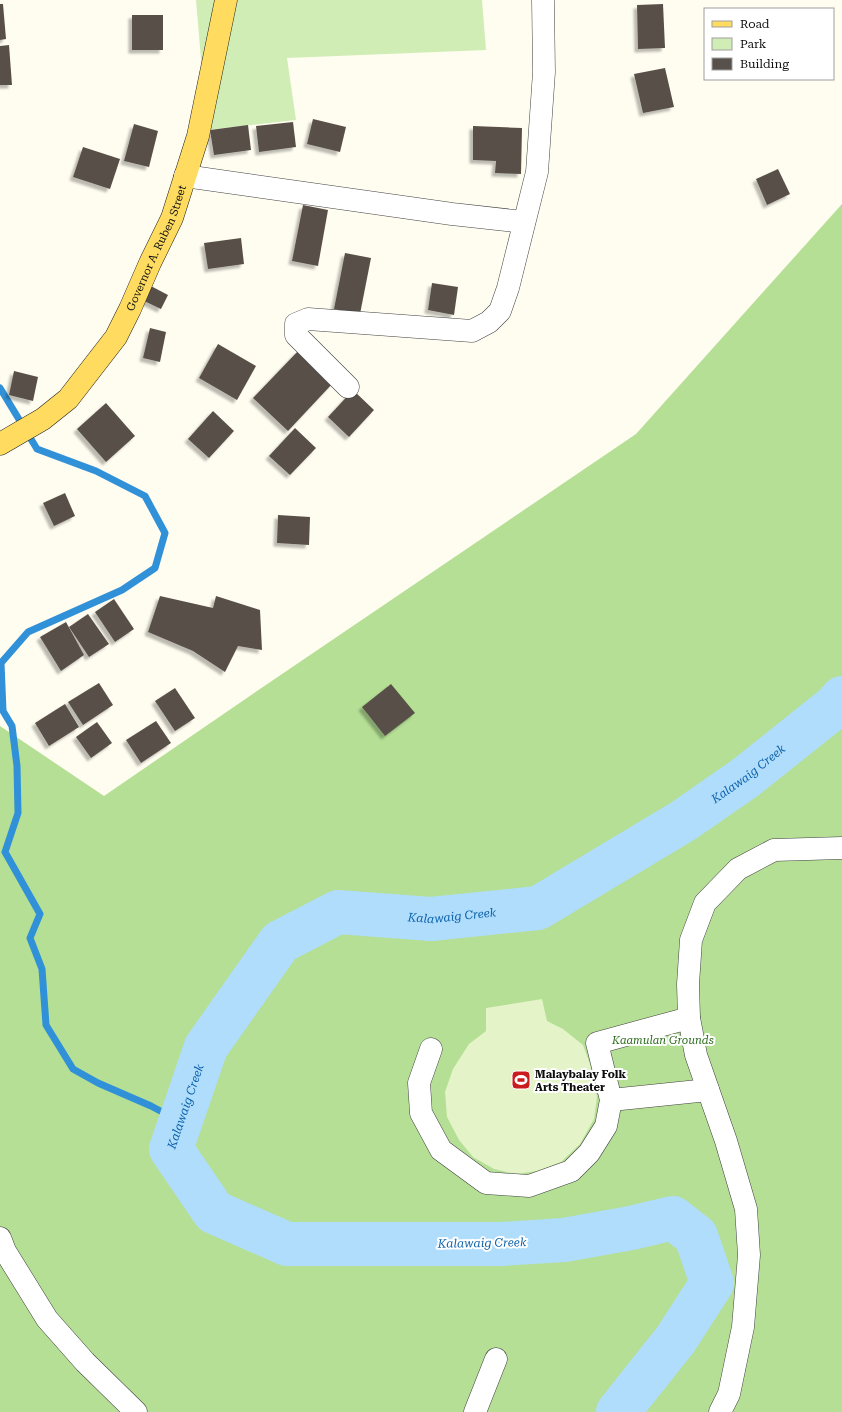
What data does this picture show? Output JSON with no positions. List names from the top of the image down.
{
  "streets": {
    "main road": ["Governor A. Ruben Street"]
  },
  "water": ["Kalawaig Creek"],
  "parks": ["Kaamulan Grounds"],
  "places": {
    "sports": ["Malaybalay Folk Arts Theater"]
  },
  "legend": ["Road", "Park", "Building"]
}
